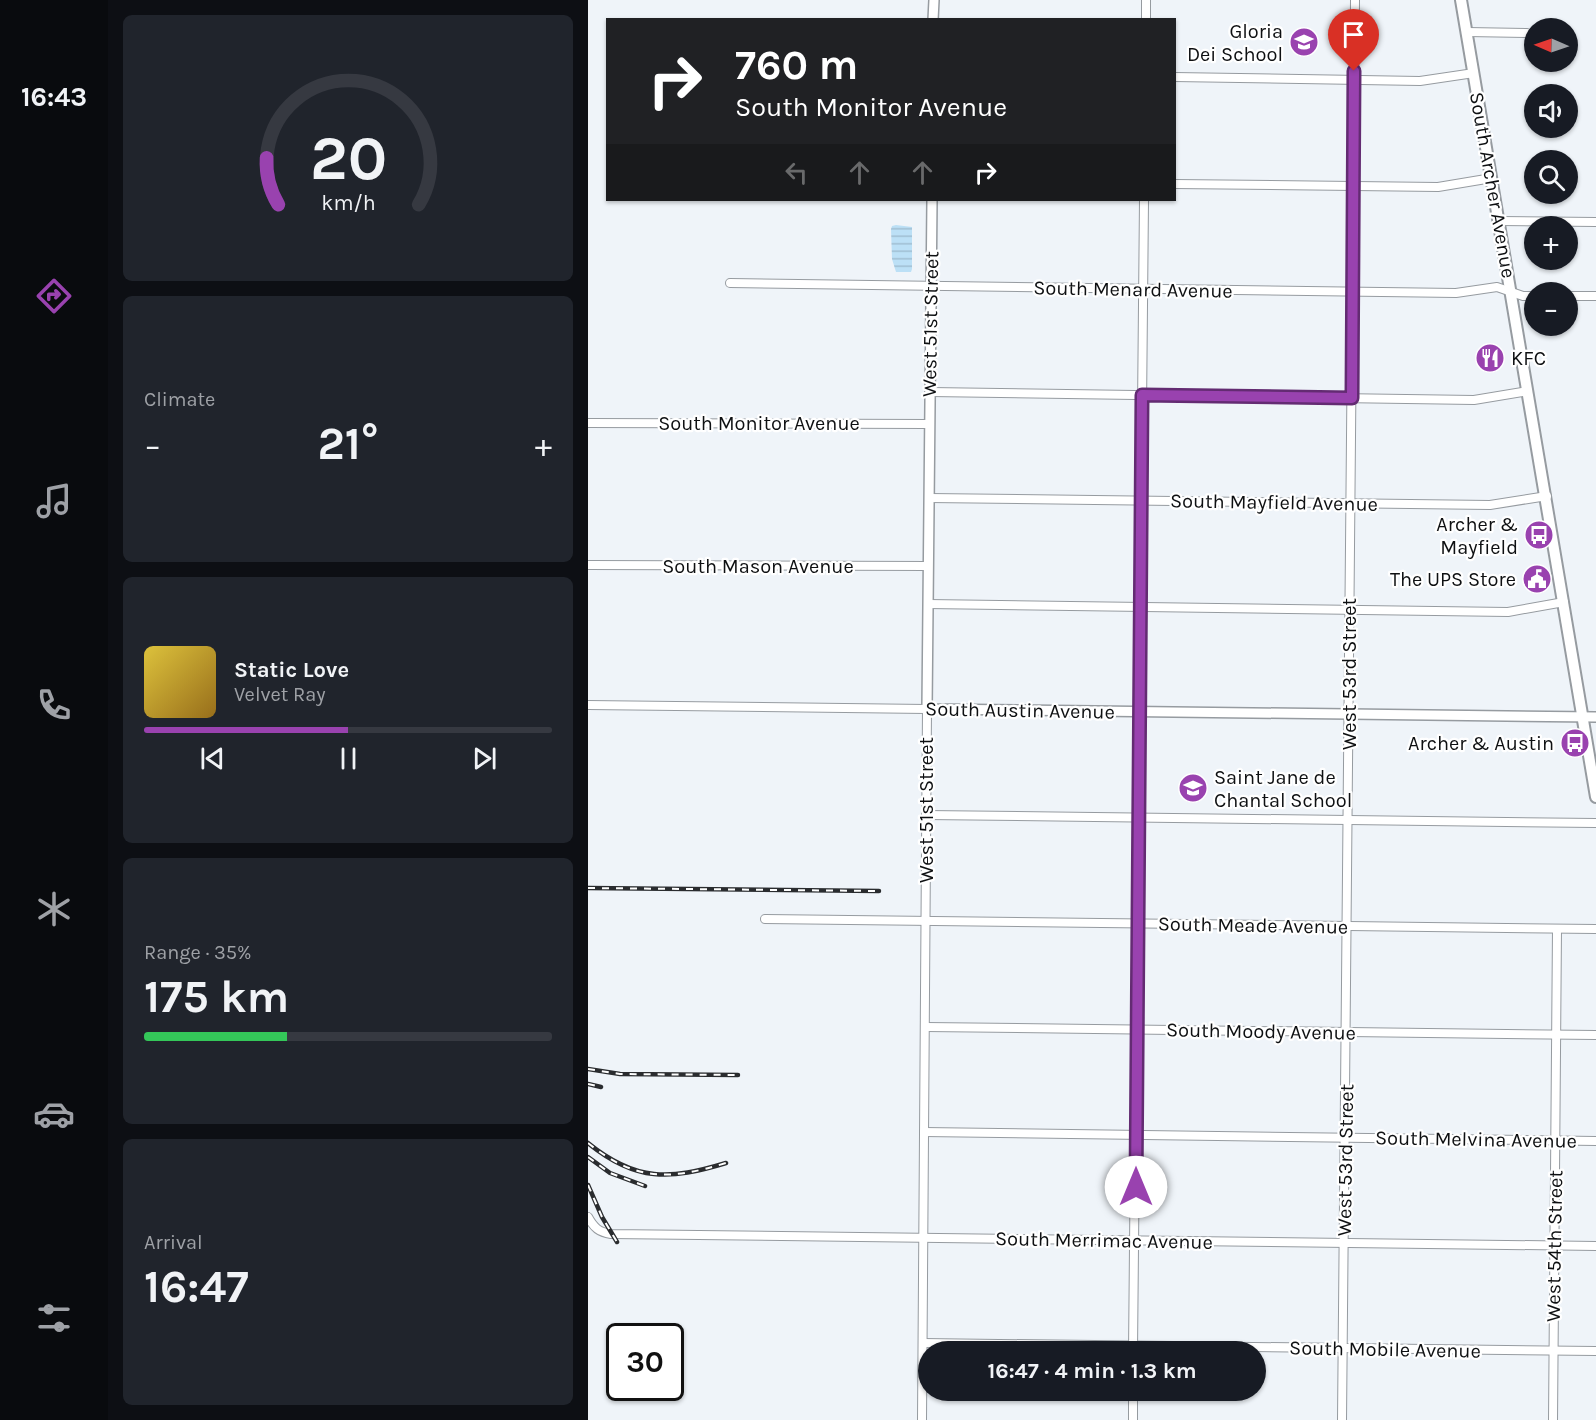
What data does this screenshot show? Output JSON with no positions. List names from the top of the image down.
{
  "streets": {
    "main road": ["South Archer Avenue"],
    "street": [
      "South Menard Avenue",
      "West 51st Street",
      "South Monitor Avenue",
      "South Mayfield Avenue",
      "South Mason Avenue",
      "West 53rd Street",
      "South Austin Avenue",
      "South Meade Avenue",
      "South Moody Avenue",
      "South Melvina Avenue",
      "South Merrimac Avenue",
      "West 54th Street",
      "South Mobile Avenue"
    ]
  },
  "crossings": [
    ["South Archer Avenue", "South Menard Avenue"],
    ["South Archer Avenue", "South Mayfield Avenue"],
    ["South Archer Avenue", "South Austin Avenue"],
    ["South Menard Avenue", "West 51st Street"],
    ["South Menard Avenue", "West 53rd Street"],
    ["West 51st Street", "South Monitor Avenue"],
    ["West 51st Street", "South Mayfield Avenue"],
    ["West 51st Street", "South Mason Avenue"],
    ["West 51st Street", "South Austin Avenue"],
    ["West 51st Street", "South Meade Avenue"],
    ["West 51st Street", "South Moody Avenue"],
    ["West 51st Street", "South Melvina Avenue"],
    ["West 51st Street", "South Merrimac Avenue"],
    ["South Mayfield Avenue", "West 53rd Street"],
    ["West 53rd Street", "South Austin Avenue"],
    ["West 53rd Street", "South Meade Avenue"],
    ["West 53rd Street", "South Moody Avenue"],
    ["West 53rd Street", "South Melvina Avenue"],
    ["West 53rd Street", "South Merrimac Avenue"],
    ["West 53rd Street", "South Mobile Avenue"],
    ["South Meade Avenue", "West 54th Street"],
    ["South Moody Avenue", "West 54th Street"],
    ["South Melvina Avenue", "West 54th Street"],
    ["South Merrimac Avenue", "West 54th Street"],
    ["West 54th Street", "South Mobile Avenue"]
  ],
  "places": {
    "school or university": ["Gloria Dei School", "Saint Jane de Chantal School"],
    "restaurant": ["KFC"],
    "bus stop": ["Archer & Mayfield", "Archer & Austin"],
    "public building": ["The UPS Store"]
  },
  "north": "left",
  "page": {
    "tabs": "16:43",
    "map_buttons": ["+", "−"],
    "turn": ["760 m", "South Monitor Avenue"],
    "tile": [
      "Climate",
      ["Range · 35%", "175 km"],
      ["Arrival", "16:47"]
    ],
    "heat": ["−", "21°", "+"],
    "song": ["Static Love", "Velvet Ray"],
    "limit": "30",
    "trip": "16:47 · 4 min · 1.3 km",
    "gauge": ["20", "km/h"]
  }
}
